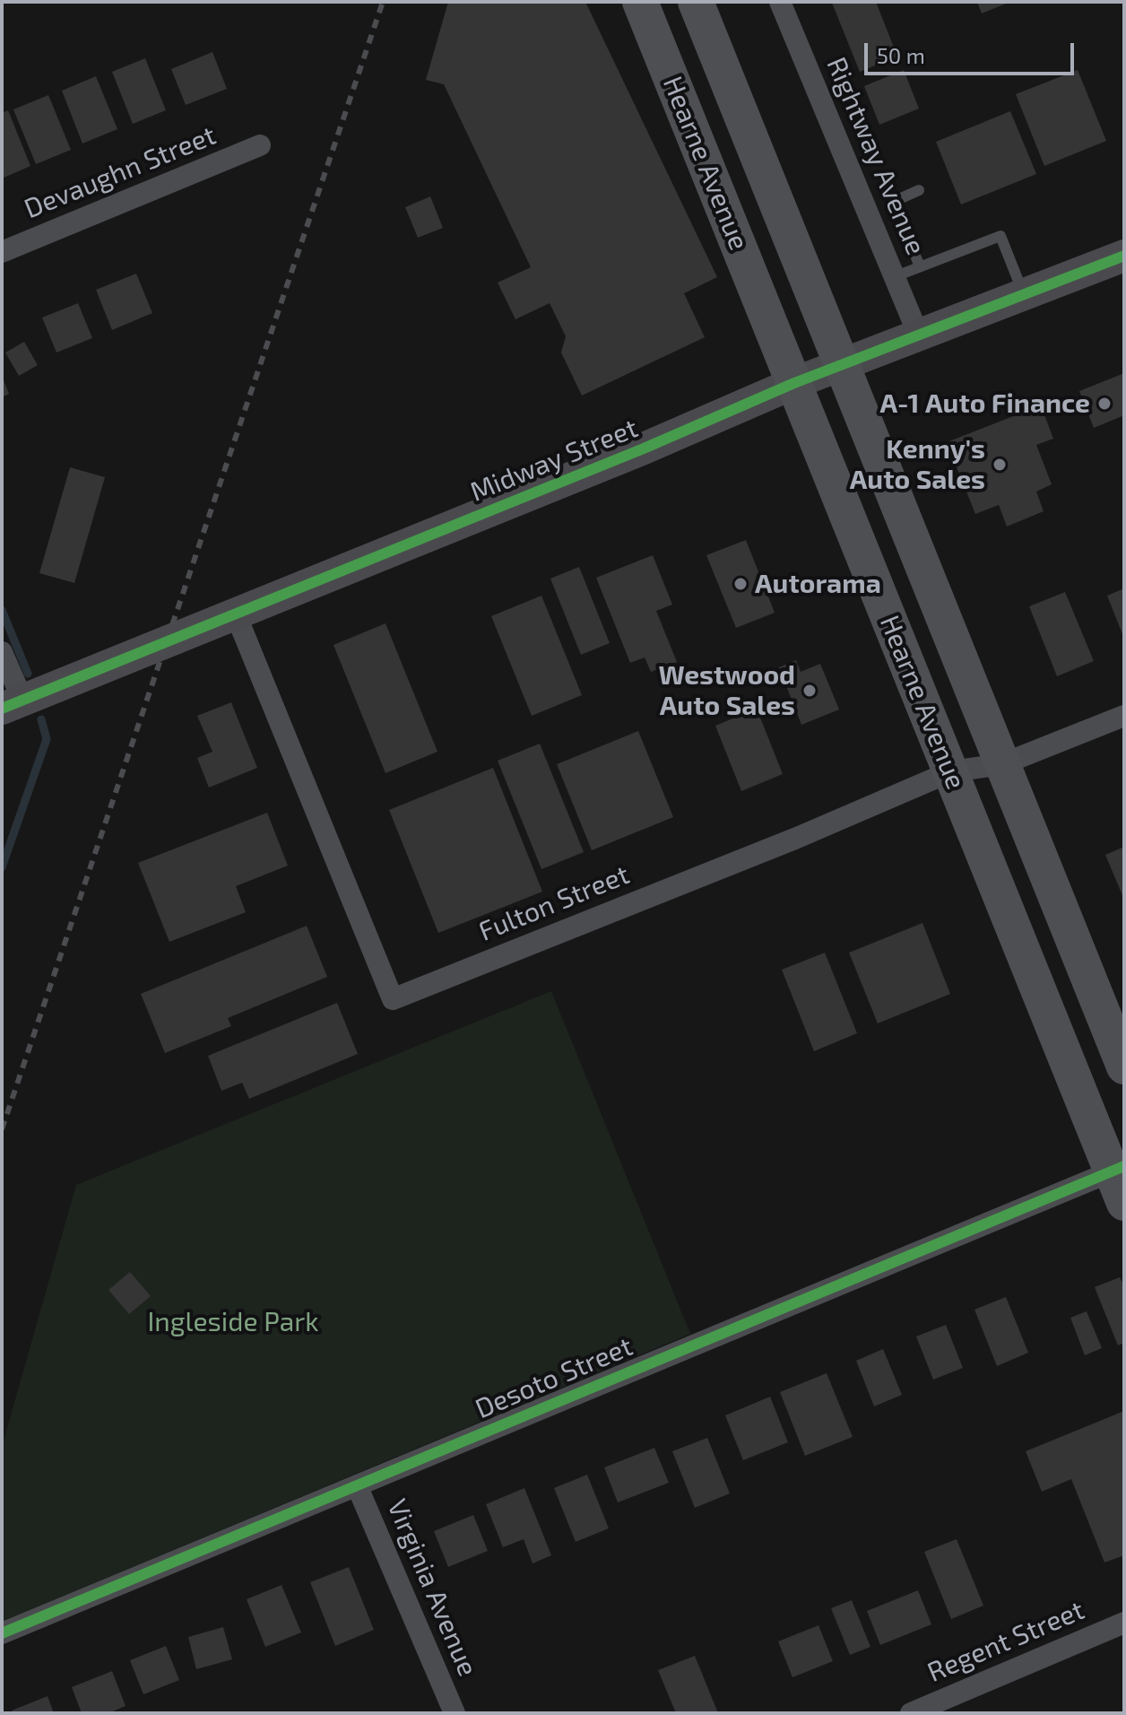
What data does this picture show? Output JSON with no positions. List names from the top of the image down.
{
  "streets": {
    "main road": ["Hearne Avenue"],
    "street": [
      "Rightway Avenue",
      "Devaughn Street",
      "Midway Street",
      "Fulton Street",
      "Desoto Street",
      "Virginia Avenue",
      "Regent Street"
    ]
  },
  "crossings": [
    ["Rightway Avenue", "Midway Street"],
    ["Hearne Avenue", "Midway Street"],
    ["Hearne Avenue", "Fulton Street"],
    ["Hearne Avenue", "Desoto Street"],
    ["Midway Street", "Fulton Street"],
    ["Desoto Street", "Virginia Avenue"]
  ],
  "parks": ["Ingleside Park"],
  "places": [
    "A-1 Auto Finance",
    "Kenny's Auto Sales",
    "Autorama",
    "Westwood Auto Sales"
  ],
  "scale_bar": "50 m"
}
